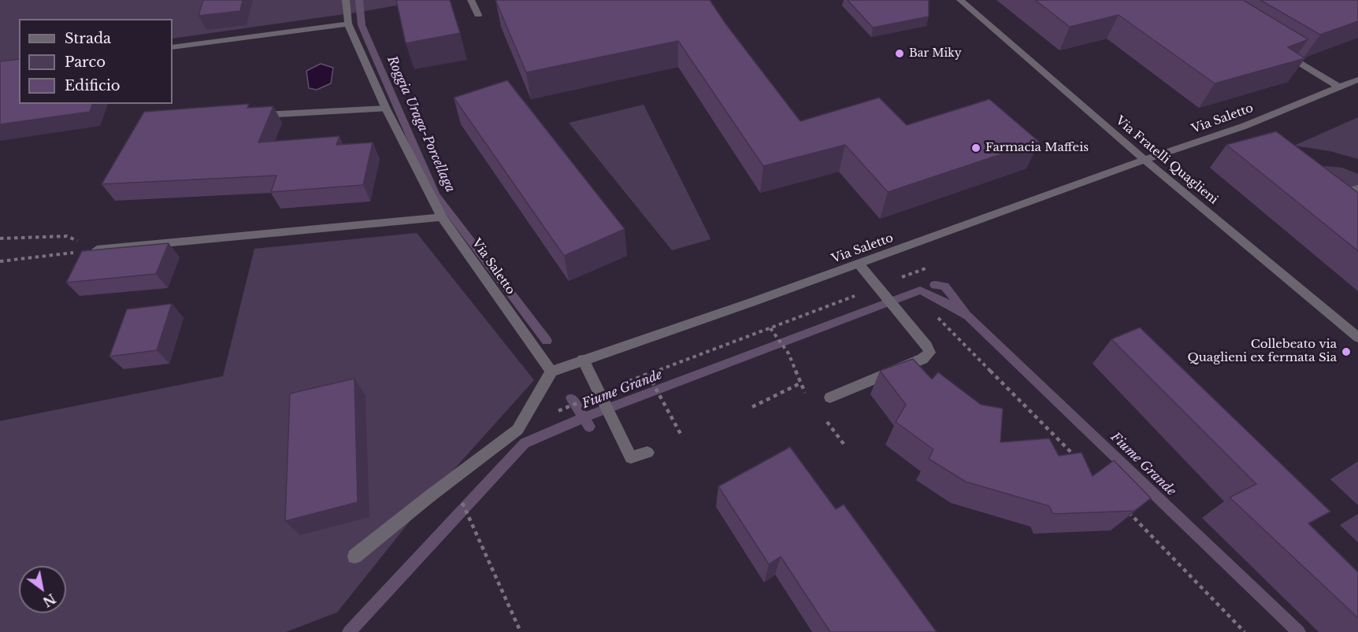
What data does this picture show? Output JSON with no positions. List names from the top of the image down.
{
  "streets": {
    "street": ["Via Saletto", "Via Fratelli Quaglieni"]
  },
  "crossings": [
    ["Via Saletto", "Via Fratelli Quaglieni"]
  ],
  "water": ["Roggia Uraga-Porcellaga", "Fiume Grande"],
  "places": ["Bar Miky", "Farmacia Maffeis", "Collebeato via Quaglieni ex fermata Sia"],
  "legend": ["Strada", "Parco", "Edificio"],
  "north": "bottom right"
}
